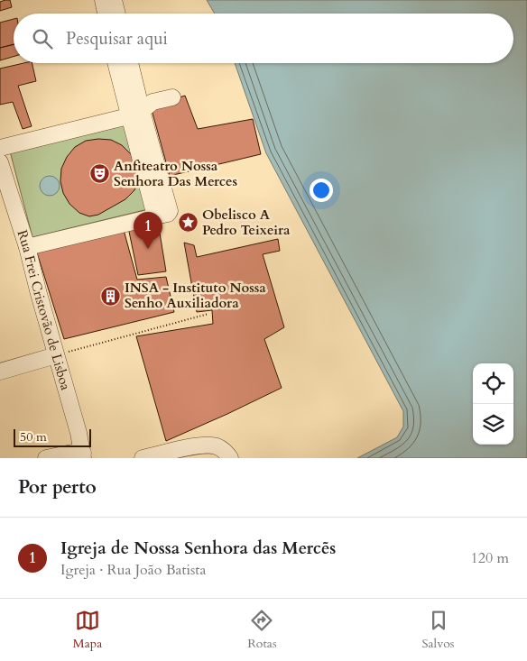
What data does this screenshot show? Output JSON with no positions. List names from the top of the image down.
{
  "streets": {
    "street": ["Rua Frei Cristovão de Lisboa"]
  },
  "places": {
    "theatre": ["Anfiteatro Nossa Senhora Das Merces"],
    "place": ["Obelisco A Pedro Teixeira"],
    "building": ["INSA - Instituto Nossa Senho Auxiliadora"]
  },
  "scale_bar": "50 m",
  "page": {
    "search": "Pesquisar aqui",
    "pins": "1",
    "scale": "50 m",
    "heading": "Por perto",
    "list": [
      {
        "mark": "1",
        "name": "Igreja de Nossa Senhora das Mercẽs",
        "note": "Igreja · Rua João Batista",
        "value": "120 m"
      }
    ],
    "nav": ["Mapa", "Rotas", "Salvos"]
  }
}
